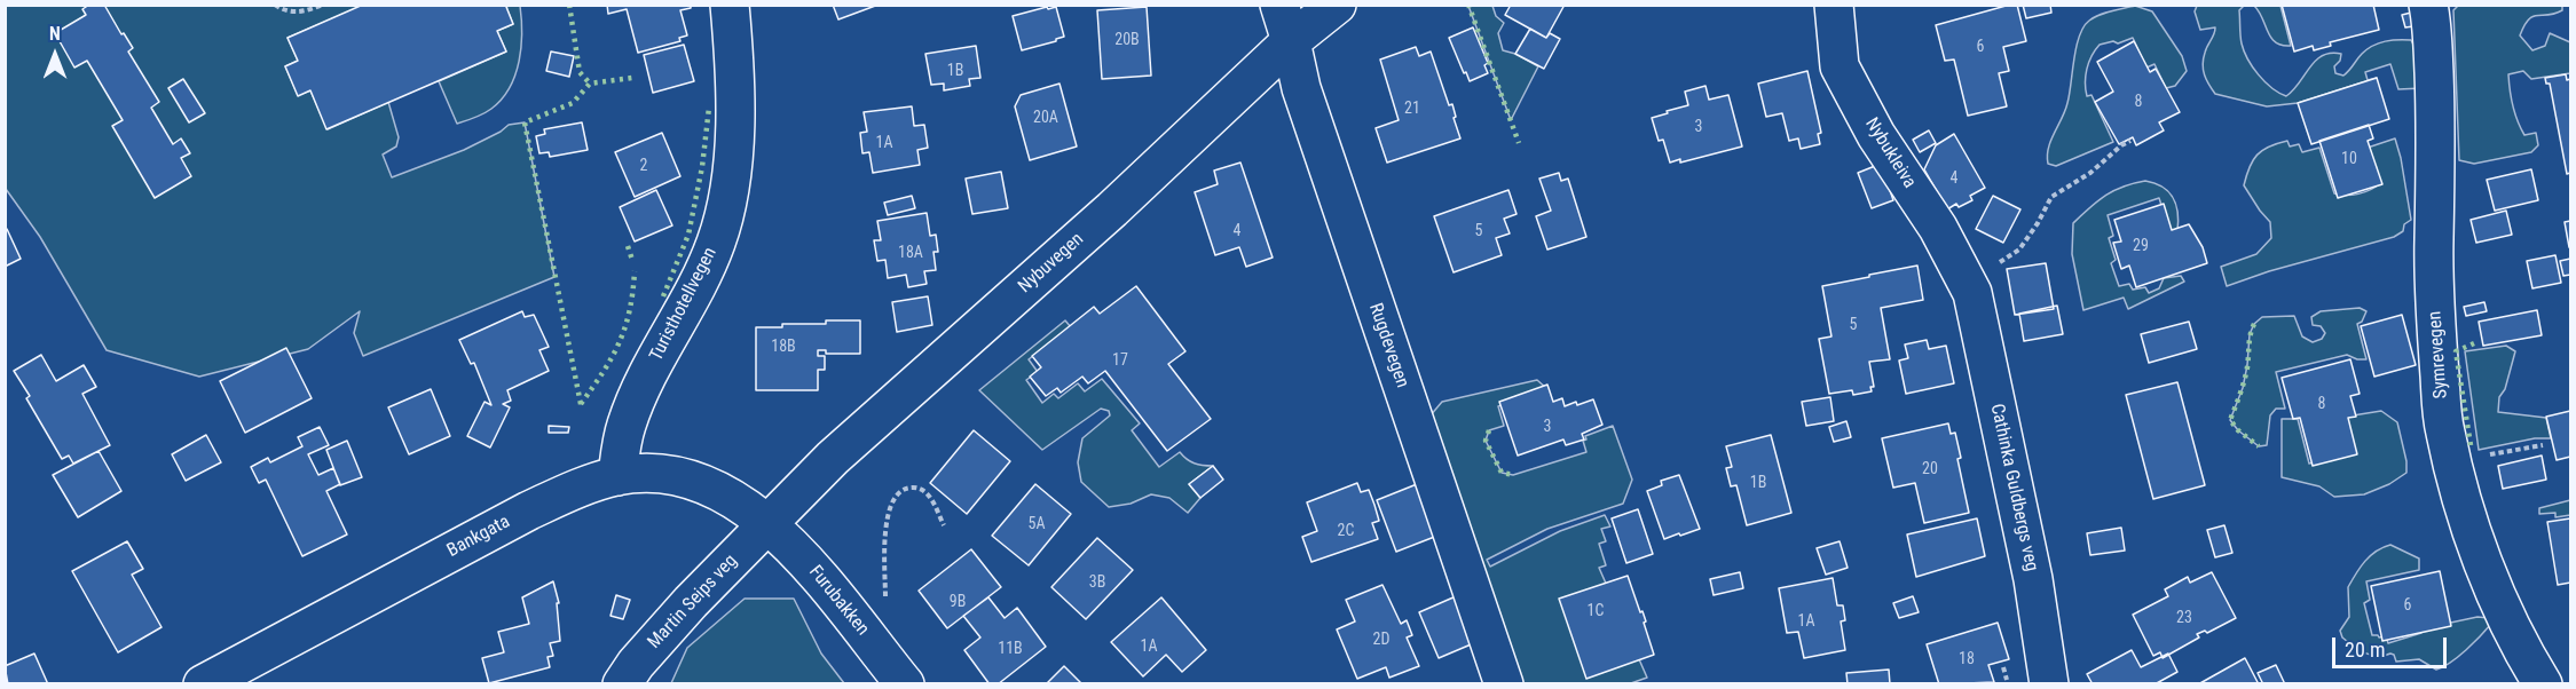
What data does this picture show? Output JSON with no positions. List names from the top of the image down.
{
  "streets": {
    "street": [
      "Nybukleiva",
      "Nybuvegen",
      "Turisthotellvegen",
      "Rugdevegen",
      "Symrevegen",
      "Cathinka Guldbergs veg",
      "Bankgata",
      "Furubakken",
      "Martin Seips veg"
    ]
  },
  "crossings": [
    ["Nybukleiva", "Cathinka Guldbergs veg"],
    ["Nybuvegen", "Rugdevegen"],
    ["Nybuvegen", "Bankgata"],
    ["Nybuvegen", "Furubakken"],
    ["Nybuvegen", "Martin Seips veg"],
    ["Turisthotellvegen", "Bankgata"],
    ["Bankgata", "Furubakken"],
    ["Bankgata", "Martin Seips veg"],
    ["Furubakken", "Martin Seips veg"]
  ],
  "house_numbers": [
    "20B",
    "6",
    "1B",
    "8",
    "21",
    "20A",
    "3",
    "1A",
    "10",
    "2",
    "4",
    "4",
    "5",
    "29",
    "18A",
    "5",
    "18B",
    "17",
    "8",
    "3",
    "20",
    "1B",
    "5A",
    "2C",
    "3B",
    "9B",
    "6",
    "1C",
    "23",
    "1A",
    "2D",
    "1A",
    "11B",
    "18"
  ],
  "scale_bar": "20 m",
  "north": "top"
}
